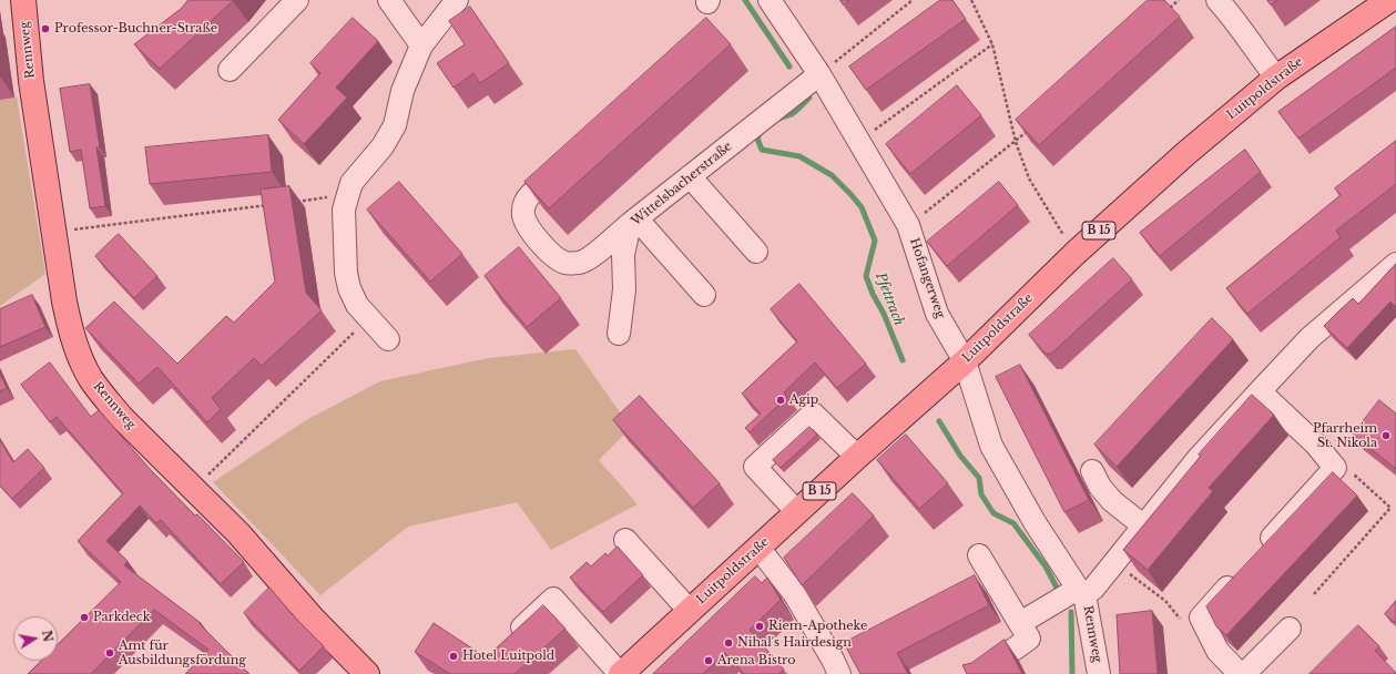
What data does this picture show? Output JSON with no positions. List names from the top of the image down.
{
  "streets": {
    "main road": ["Rennweg", "Luitpoldstraße", "B 15"],
    "street": ["Wittelsbacherstraße", "Hofangerweg"]
  },
  "crossings": [
    ["Rennweg", "Hofangerweg"],
    ["Luitpoldstraße", "Hofangerweg"],
    ["Wittelsbacherstraße", "Hofangerweg"]
  ],
  "water": ["Pfettrach"],
  "places": [
    "Professor-Buchner-Straße",
    "Agip",
    "Pfarrheim St. Nikola",
    "Parkdeck",
    "Riem-Apotheke",
    "Nihal's Hairdesign",
    "Amt für Ausbildungsfördung",
    "Hotel Luitpold",
    "Arena Bistro"
  ],
  "north": "right"
}
